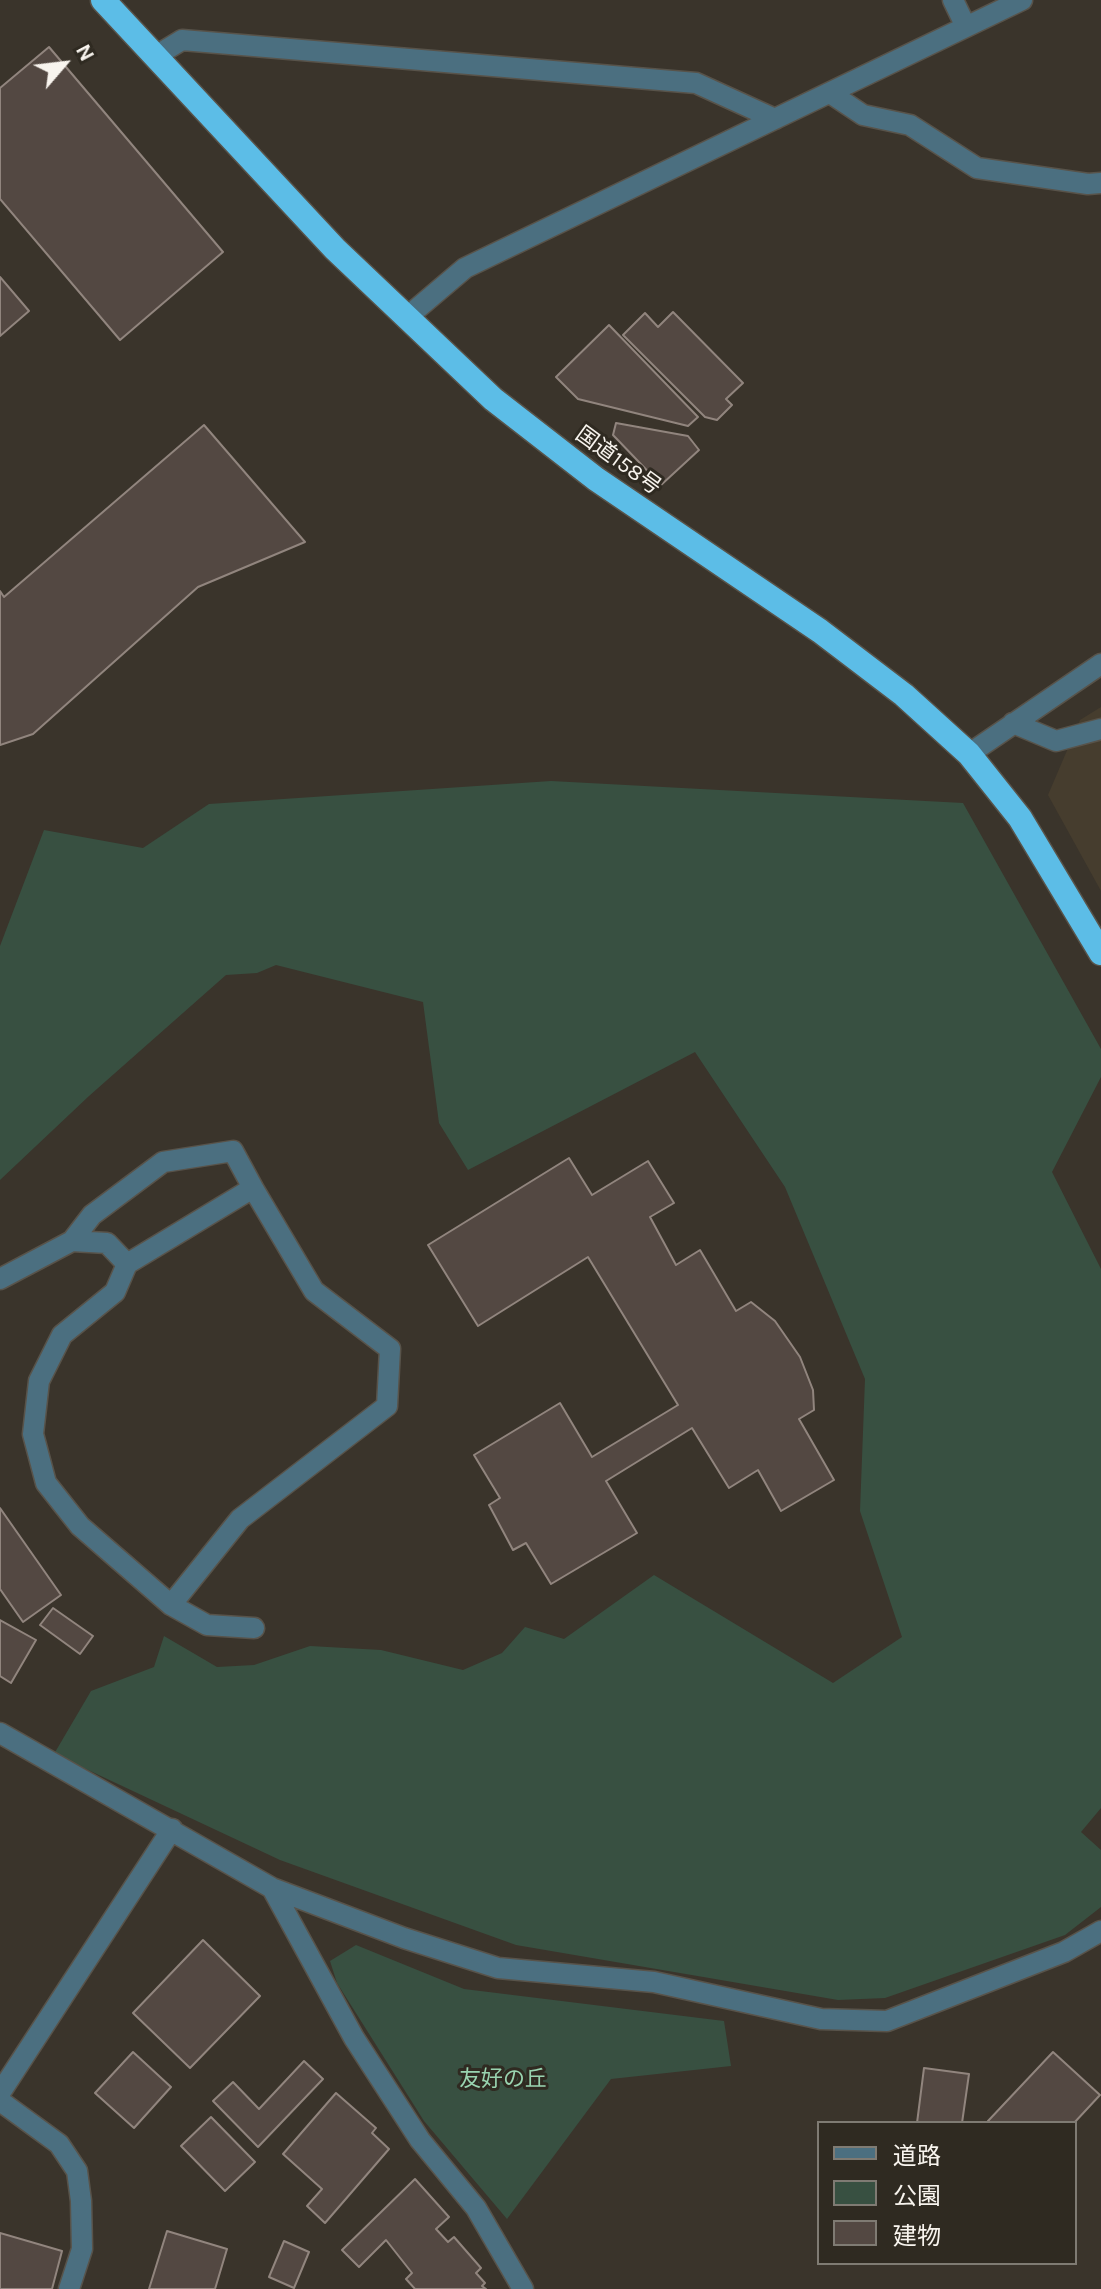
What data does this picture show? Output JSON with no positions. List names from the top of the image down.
{
  "streets": {
    "highway": ["国道158号"]
  },
  "parks": ["友好の丘"],
  "legend": ["道路", "公園", "建物"],
  "north": "top right"
}
